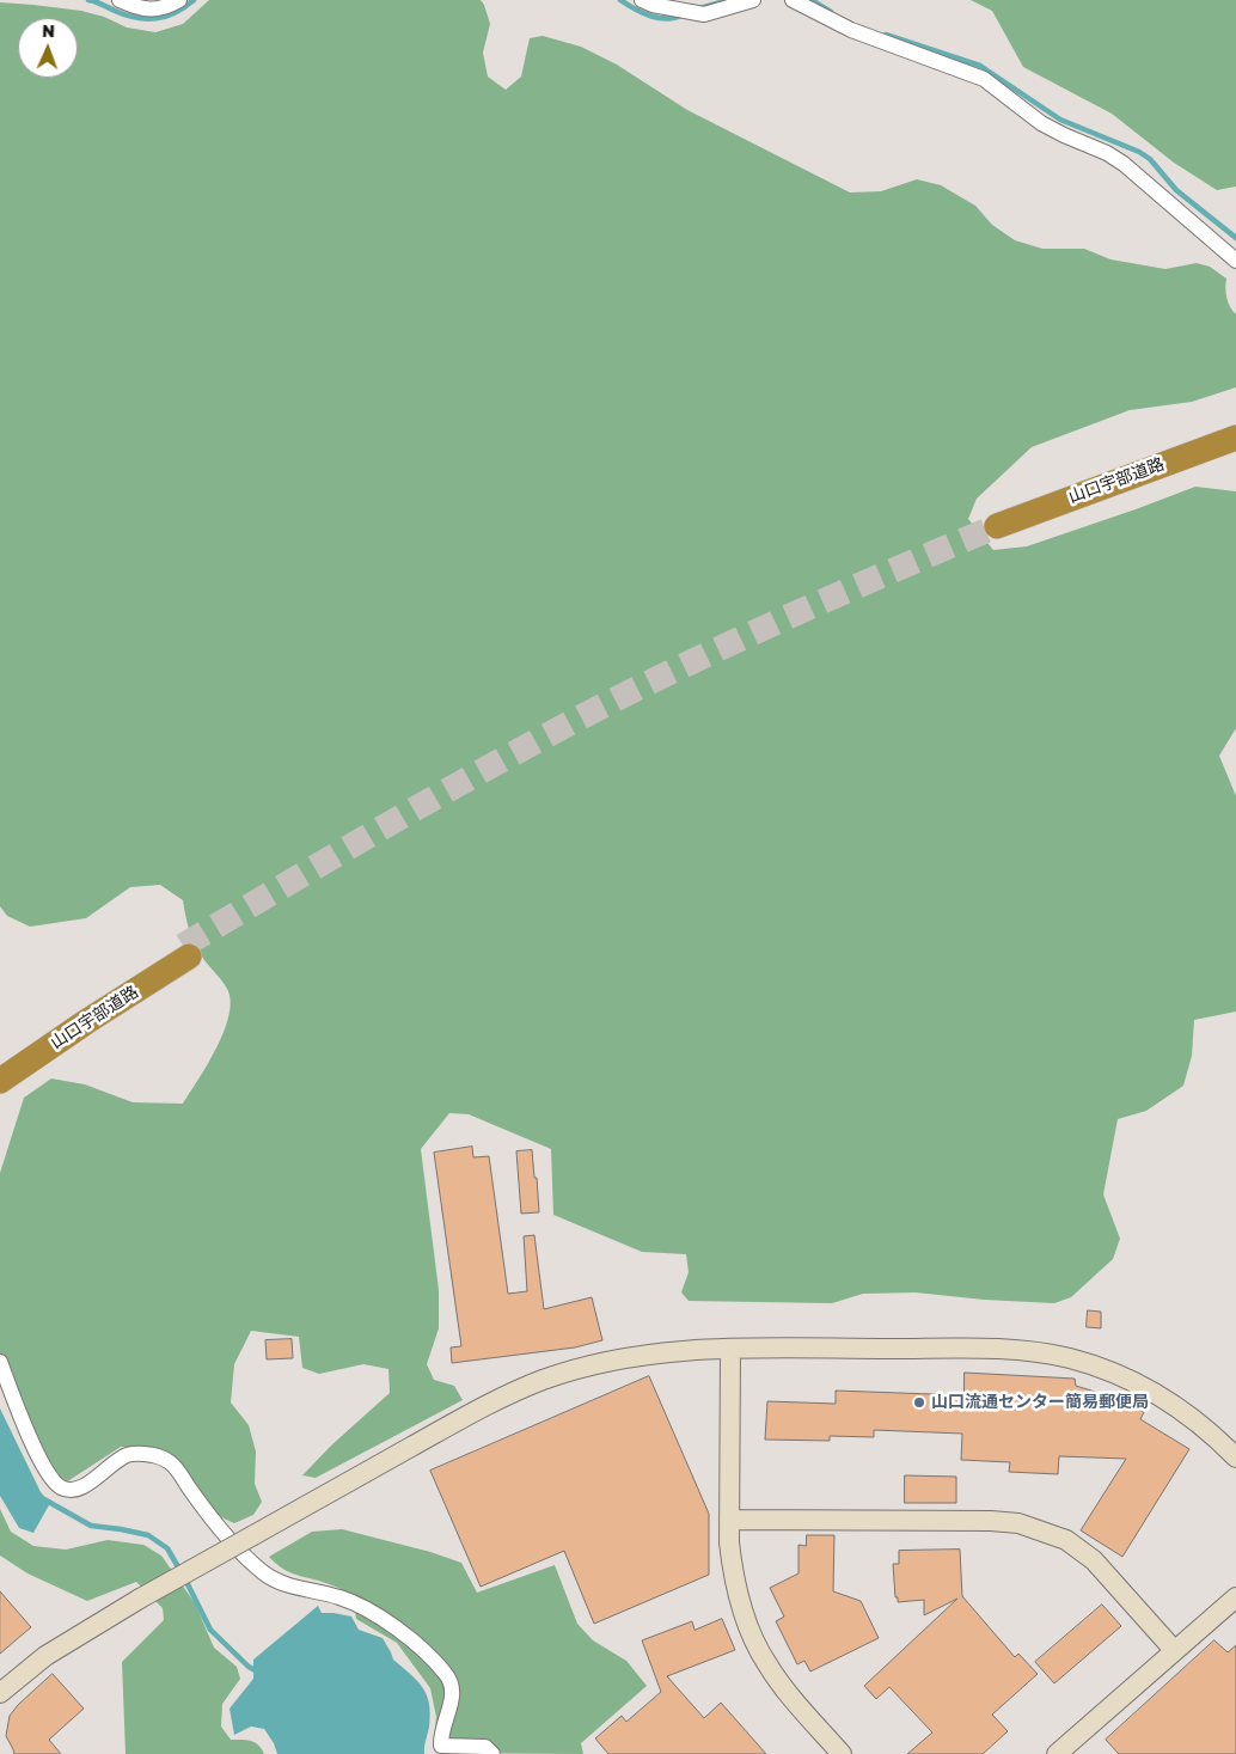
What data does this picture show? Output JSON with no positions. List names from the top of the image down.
{
  "streets": {
    "highway": ["山口宇部道路"]
  },
  "places": ["山口流通センター簡易郵便局"],
  "north": "top"
}
